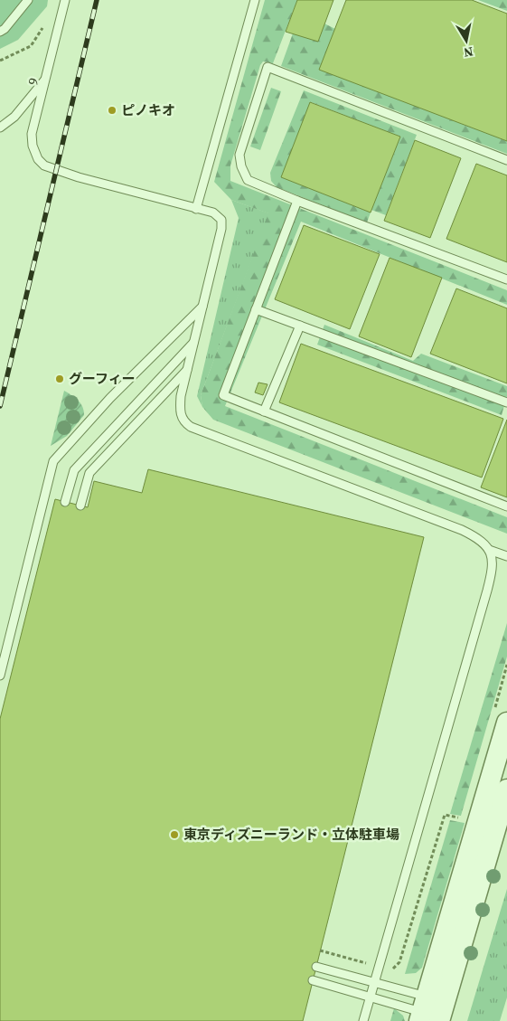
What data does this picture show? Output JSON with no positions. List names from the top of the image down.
{
  "streets": {
    "lane": ["9"]
  },
  "places": ["ピノキオ", "グーフィー", "東京ディズニーランド・立体駐車場"],
  "north": "bottom"
}
